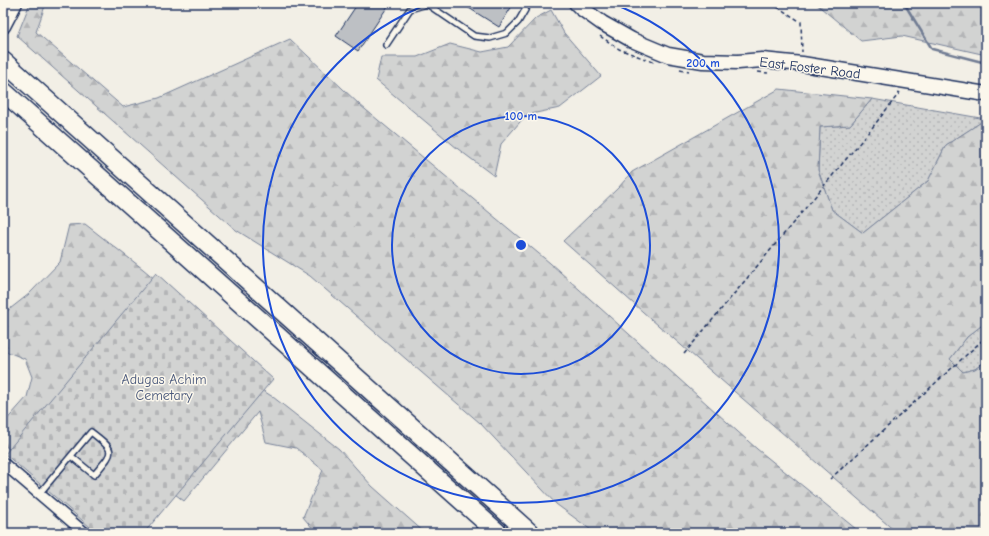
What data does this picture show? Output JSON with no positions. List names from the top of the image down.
{
  "streets": {
    "street": ["East Foster Road"]
  },
  "parks": ["Adugas Achim Cemetary"],
  "rings": ["200 m", "100 m"]
}
